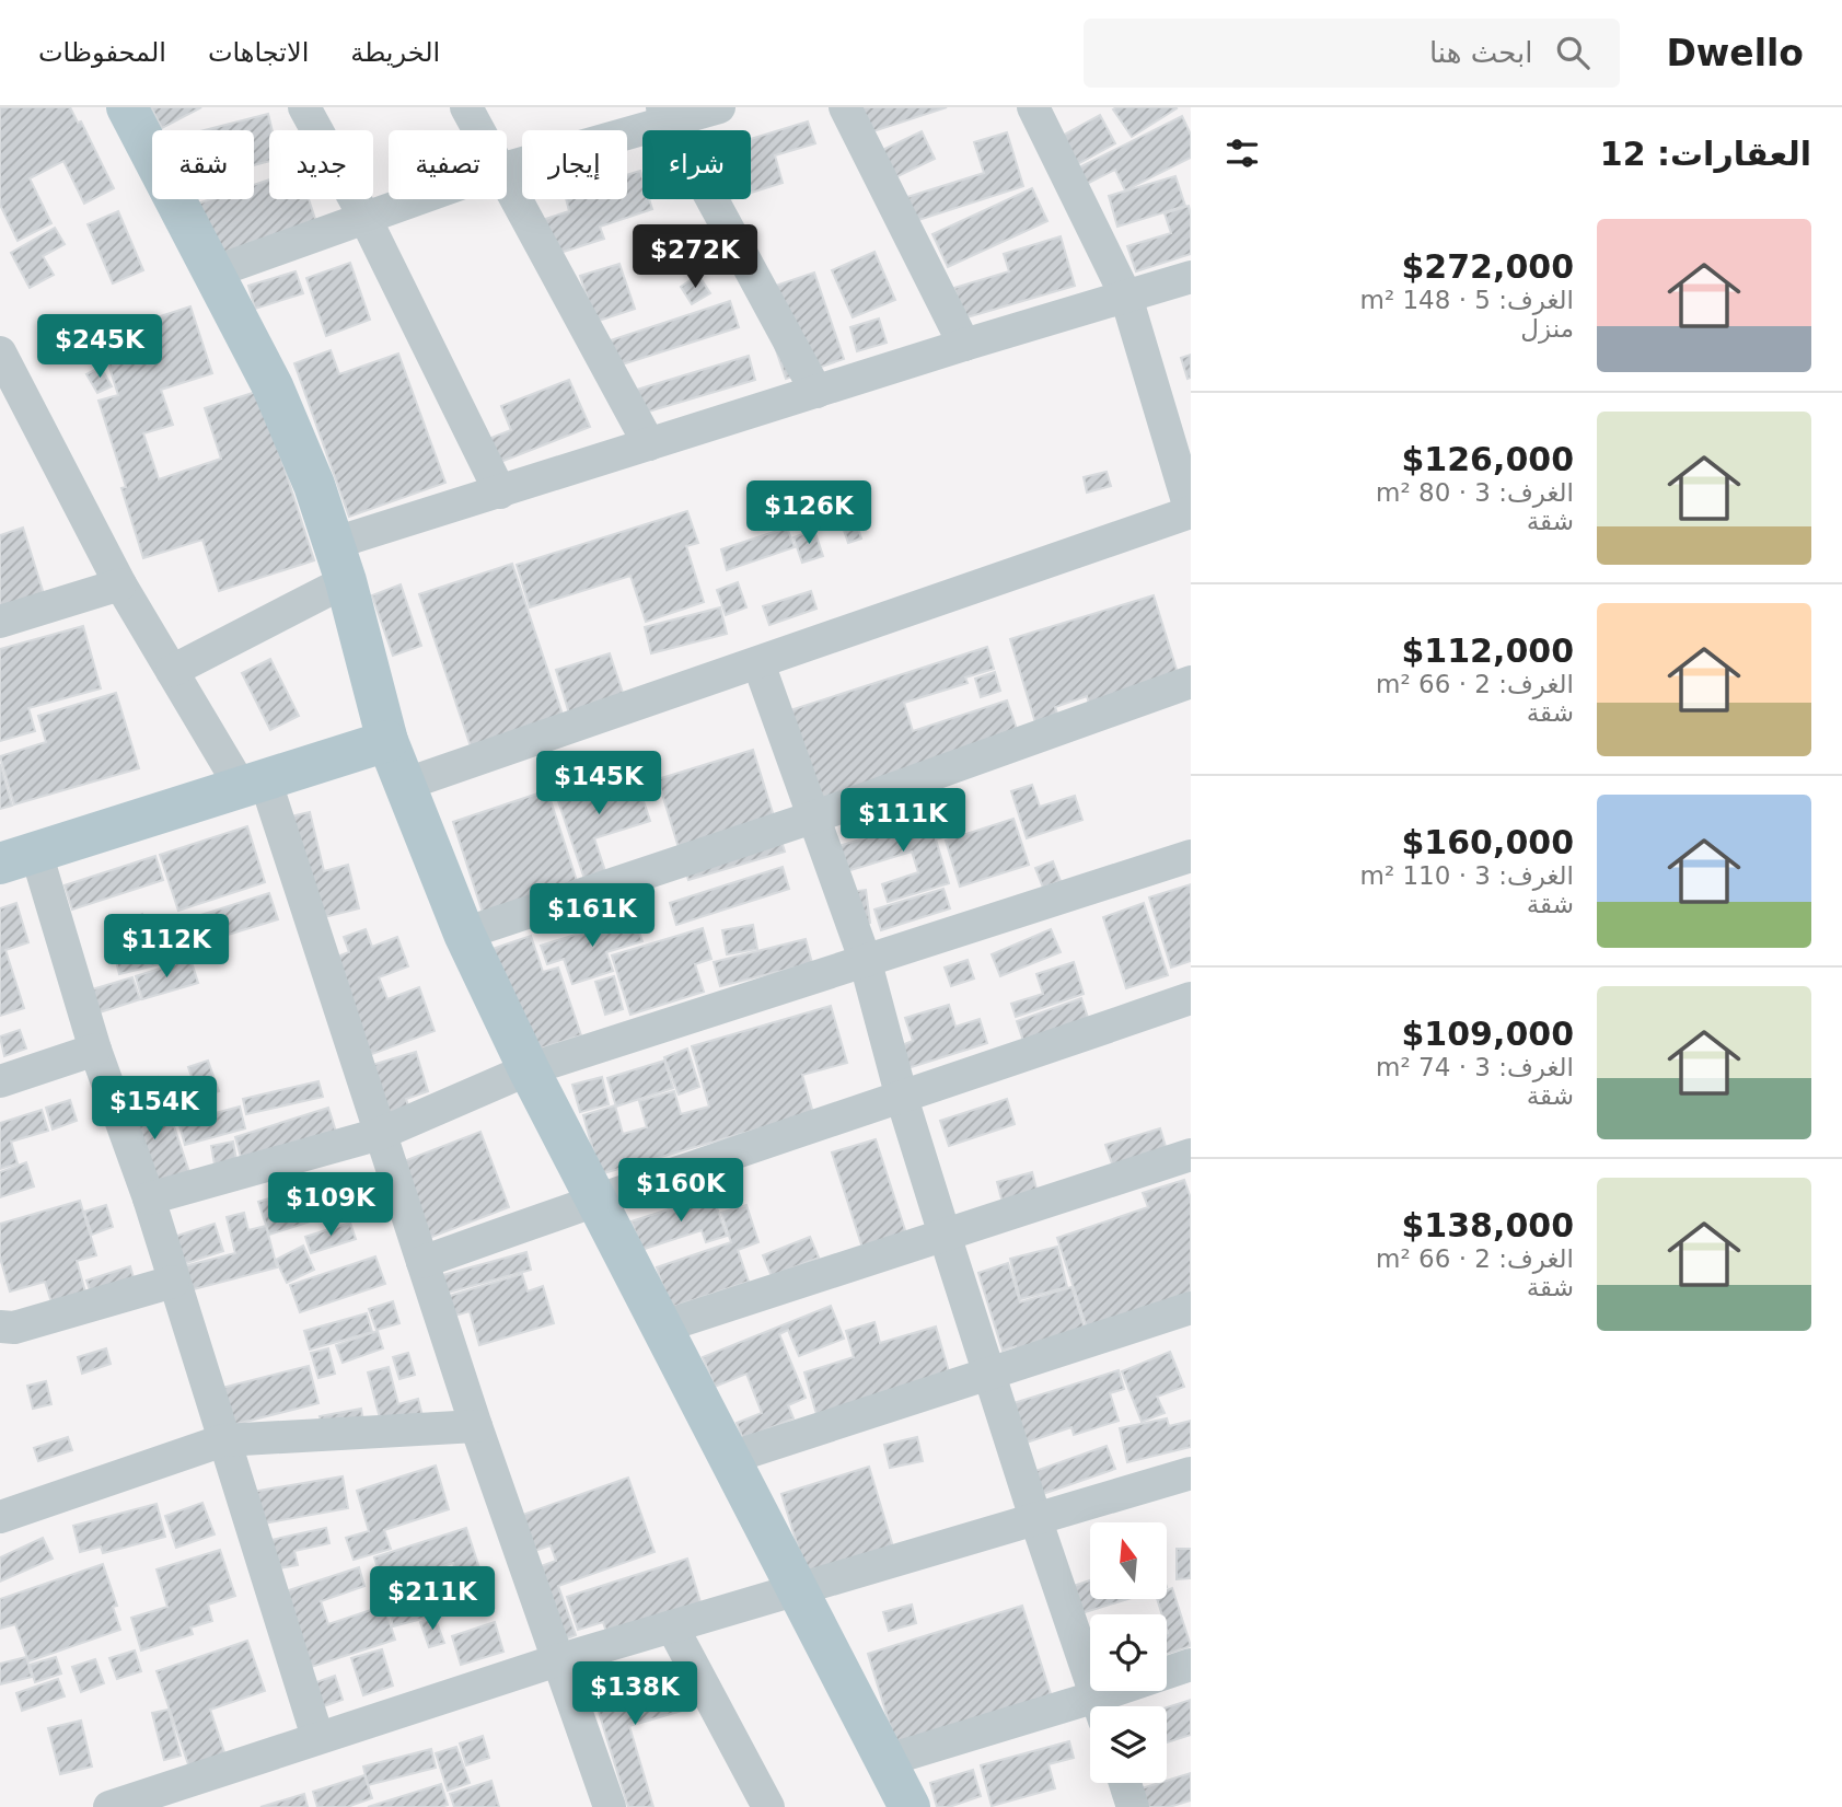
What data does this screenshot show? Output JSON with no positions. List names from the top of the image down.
{
  "north": "top",
  "page": {
    "header": "Dwello",
    "search": "ابحث هنا",
    "nav": ["الخريطة", "الاتجاهات", "المحفوظات"],
    "heading": "العقارات: 12",
    "chip": [
      "شراء",
      "إيجار",
      "تصفية",
      "جديد",
      "شقة"
    ],
    "list": [
      {
        "name": "$272,000",
        "note": "الغرف: 5 · 148 m² · منزل"
      },
      {
        "name": "$126,000",
        "note": "الغرف: 3 · 80 m² · شقة"
      },
      {
        "name": "$112,000",
        "note": "الغرف: 2 · 66 m² · شقة"
      },
      {
        "name": "$160,000",
        "note": "الغرف: 3 · 110 m² · شقة"
      },
      {
        "name": "$109,000",
        "note": "الغرف: 3 · 74 m² · شقة"
      },
      {
        "name": "$138,000",
        "note": "الغرف: 2 · 66 m² · شقة"
      }
    ],
    "price": [
      "$272K",
      "$245K",
      "$126K",
      "$145K",
      "$111K",
      "$161K",
      "$112K",
      "$154K",
      "$160K",
      "$109K",
      "$211K",
      "$138K"
    ]
  }
}
